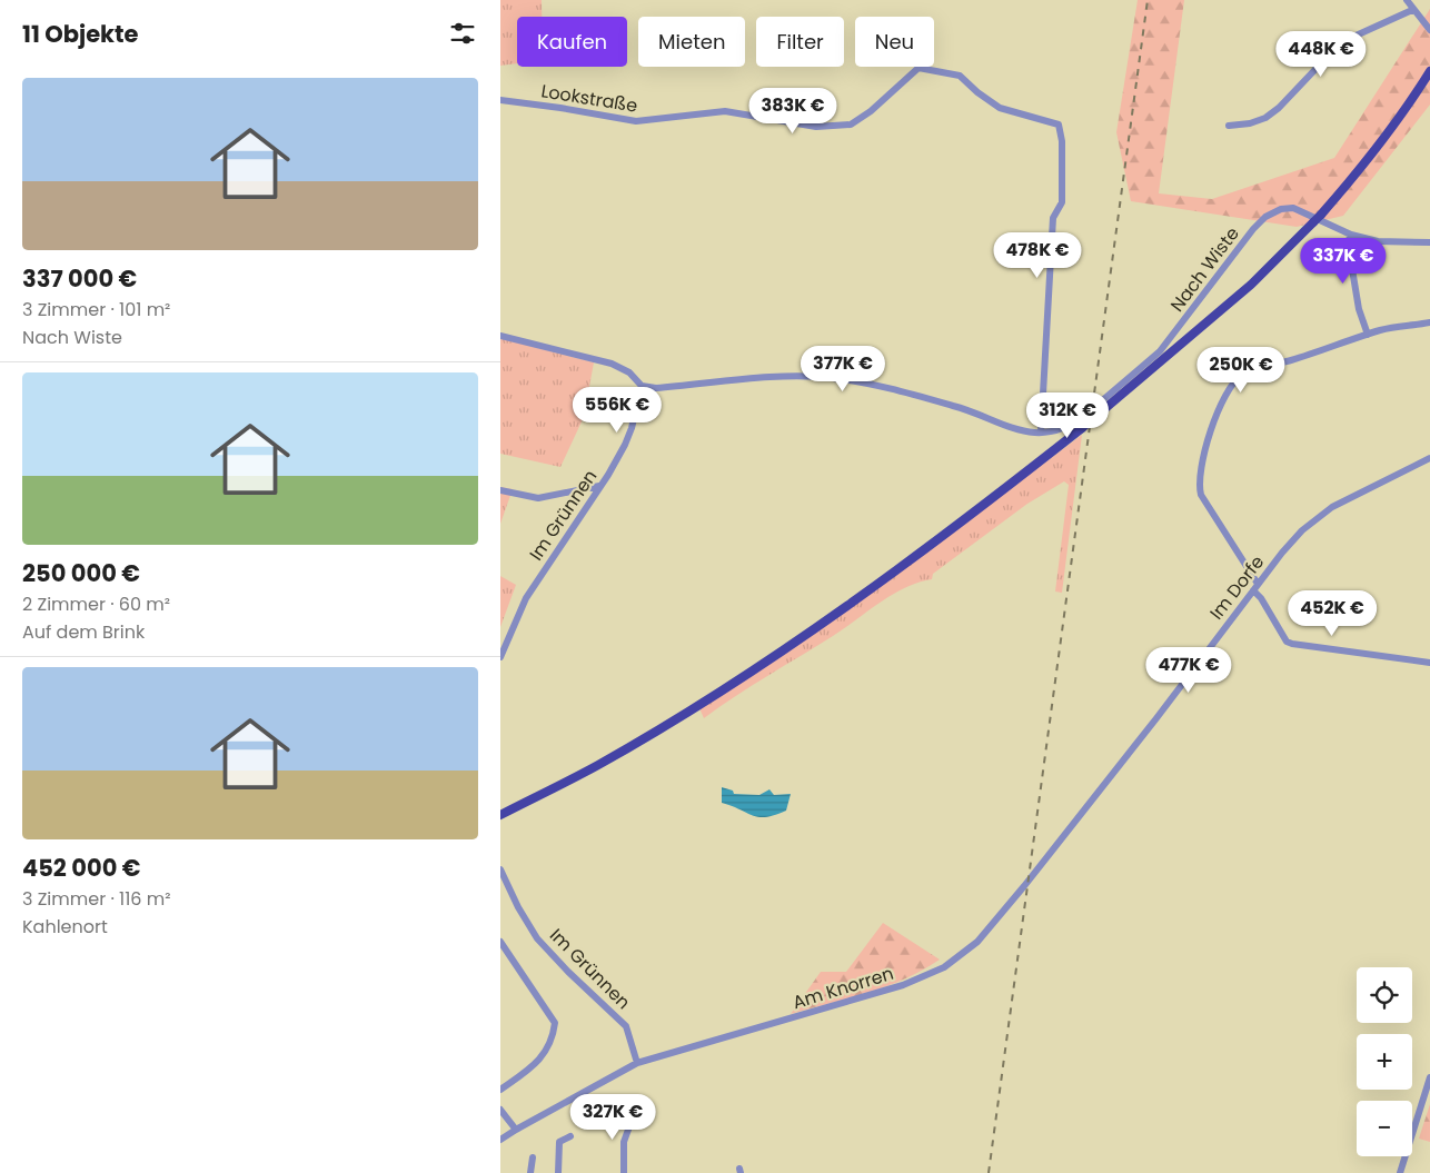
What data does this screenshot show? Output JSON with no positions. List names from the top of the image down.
{
  "streets": {
    "street": [
      "Lookstraße",
      "Nach Wiste",
      "Im Grünnen",
      "Im Dorfe",
      "Am Knorren"
    ]
  },
  "crossings": [
    ["Lookstraße", "Nach Wiste"],
    ["Im Grünnen", "Am Knorren"],
    ["Im Dorfe", "Am Knorren"]
  ],
  "page": {
    "heading": "11 Objekte",
    "chip": [
      "Kaufen",
      "Mieten",
      "Filter",
      "Neu"
    ],
    "price": [
      "448K €",
      "383K €",
      "478K €",
      "337K €",
      "377K €",
      "250K €",
      "556K €",
      "312K €",
      "452K €",
      "477K €",
      "327K €"
    ],
    "list": [
      {
        "name": "337 000 €",
        "note": "3 Zimmer · 101 m² · Nach Wiste"
      },
      {
        "name": "250 000 €",
        "note": "2 Zimmer · 60 m² · Auf dem Brink"
      },
      {
        "name": "452 000 €",
        "note": "3 Zimmer · 116 m² · Kahlenort"
      }
    ],
    "map_buttons": ["+", "−"]
  }
}
